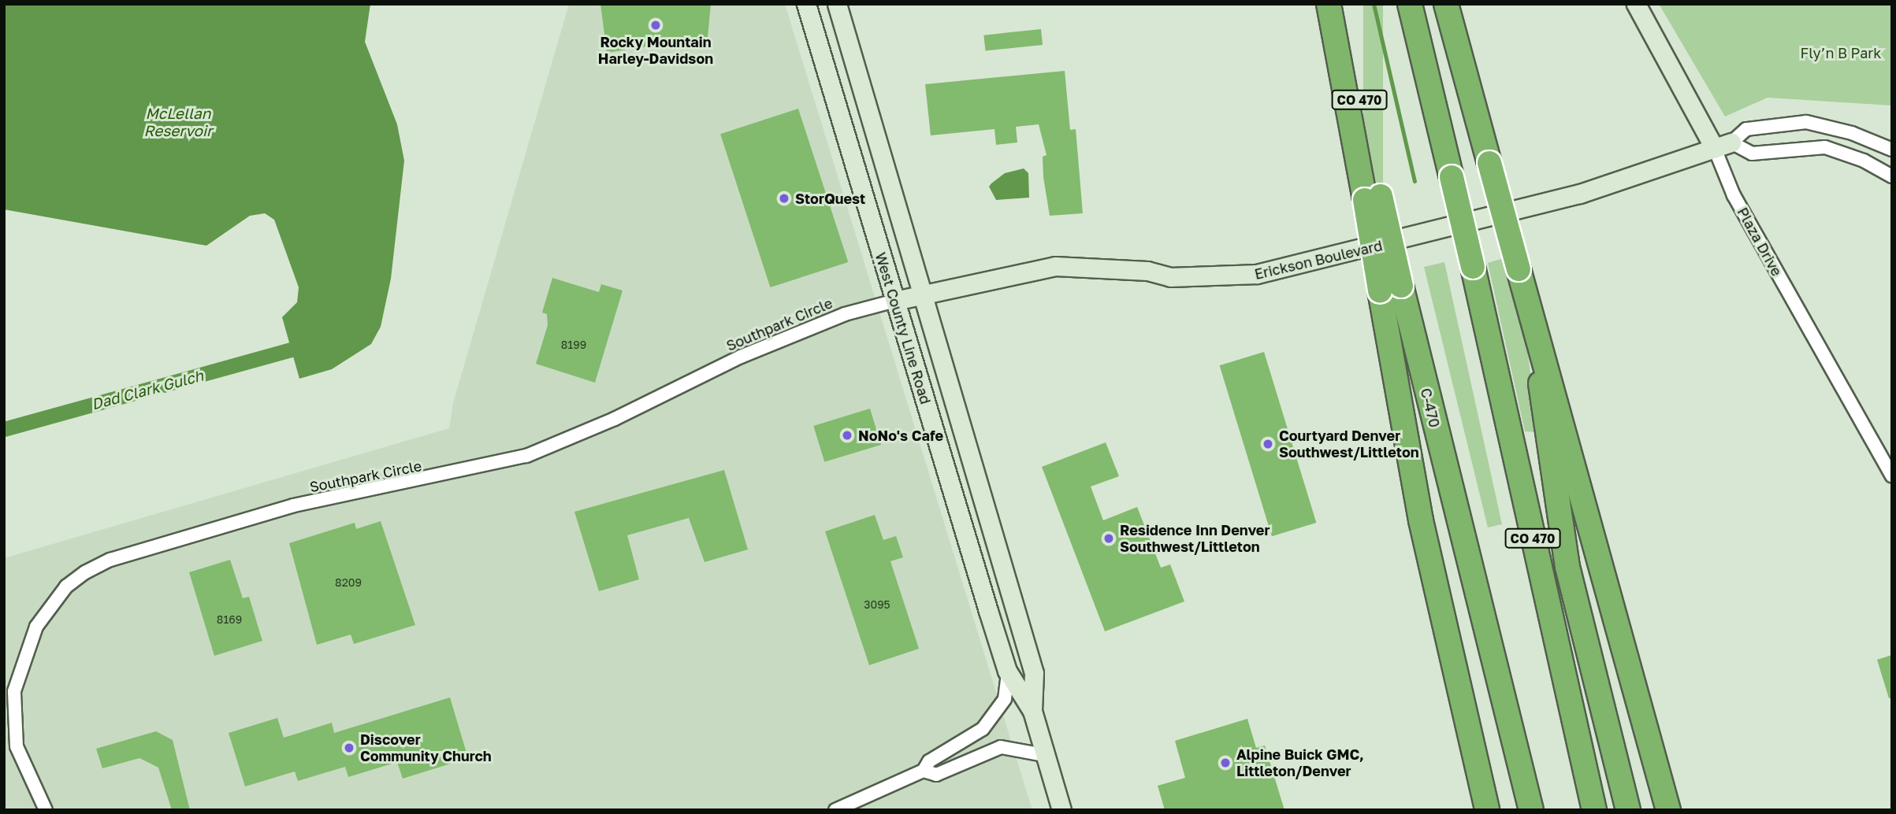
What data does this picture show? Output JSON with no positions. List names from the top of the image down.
{
  "streets": {
    "highway": ["CO 470", "C-470"],
    "main road": ["Plaza Drive", "Erickson Boulevard", "West County Line Road"],
    "street": ["Southpark Circle"]
  },
  "crossings": [
    ["Plaza Drive", "Erickson Boulevard"],
    ["Erickson Boulevard", "Southpark Circle"],
    ["Erickson Boulevard", "West County Line Road"],
    ["Southpark Circle", "West County Line Road"]
  ],
  "water": ["McLellan Reservoir", "Dad Clark Gulch"],
  "parks": ["Fly’n B Park"],
  "places": [
    "Rocky Mountain Harley-Davidson",
    "StorQuest",
    "NoNo's Cafe",
    "Courtyard Denver Southwest/Littleton",
    "Residence Inn Denver Southwest/Littleton",
    "Discover Community Church",
    "Alpine Buick GMC, Littleton/Denver"
  ],
  "house_numbers": [
    "8199",
    "8209",
    "3095",
    "8169"
  ]
}
